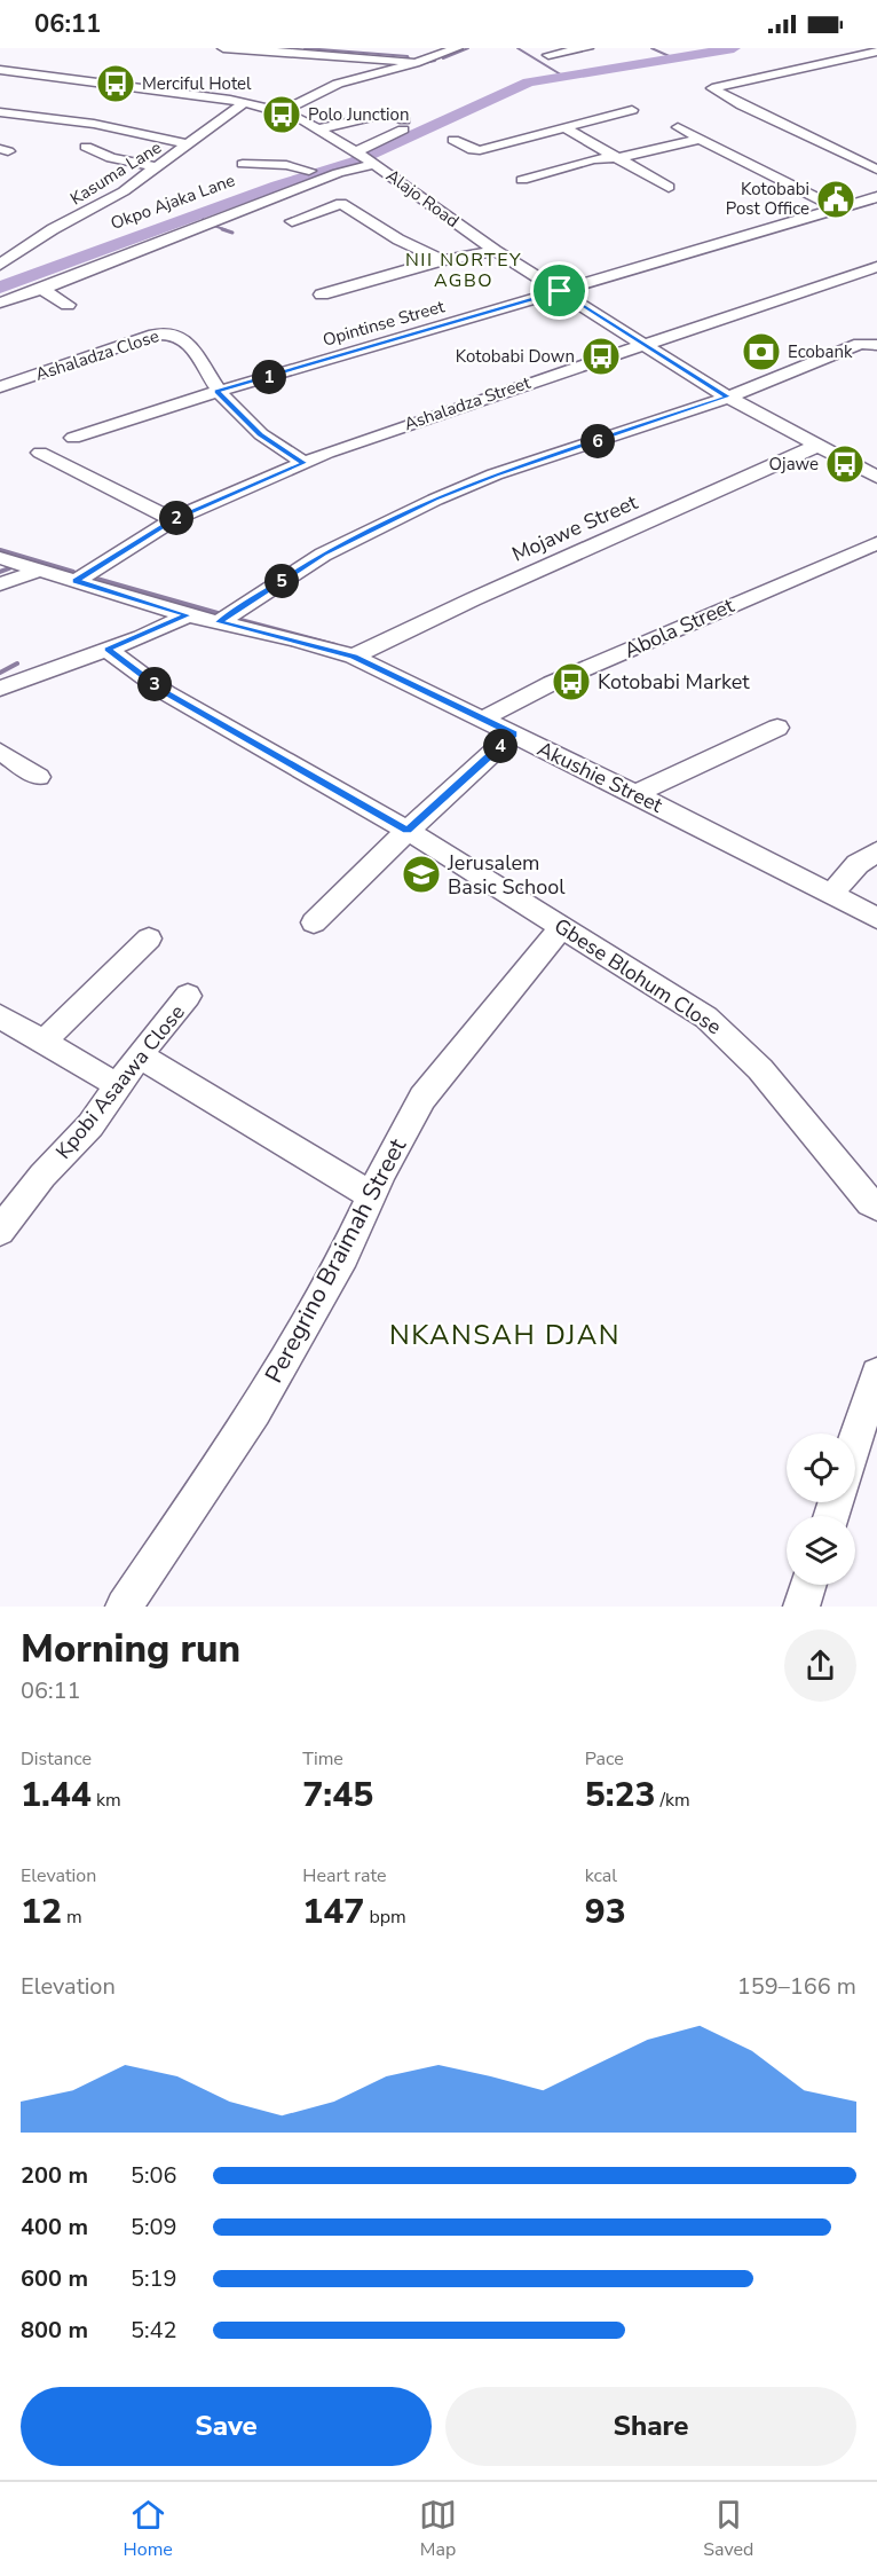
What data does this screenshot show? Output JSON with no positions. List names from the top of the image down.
{
  "streets": {
    "street": [
      "Kasuma Lane",
      "Alajo Road",
      "Okpo Ajaka Lane",
      "Opintinse Street",
      "Ashaladza Close",
      "Ashaladza Street",
      "Mojawe Street",
      "Abola Street",
      "Akushie Street",
      "Gbese Blohum Close",
      "Kpobi Asaawa Close",
      "Peregrino Braimah Street"
    ]
  },
  "crossings": [
    ["Kasuma Lane", "Alajo Road"],
    ["Alajo Road", "Okpo Ajaka Lane"],
    ["Alajo Road", "Opintinse Street"],
    ["Alajo Road", "Ashaladza Street"],
    ["Alajo Road", "Mojawe Street"],
    ["Opintinse Street", "Ashaladza Close"],
    ["Ashaladza Close", "Ashaladza Street"],
    ["Ashaladza Street", "Akushie Street"],
    ["Mojawe Street", "Akushie Street"],
    ["Abola Street", "Akushie Street"],
    ["Gbese Blohum Close", "Peregrino Braimah Street"]
  ],
  "districts": ["NII NORTEY AGBO", "NKANSAH DJAN"],
  "places": {
    "bus stop": [
      "Merciful Hotel",
      "Polo Junction",
      "Kotobabi Down",
      "Ojawe",
      "Kotobabi Market"
    ],
    "public building": ["Kotobabi Post Office"],
    "bank": ["Ecobank"],
    "school or university": ["Jerusalem Basic School"]
  },
  "page": {
    "status": "06:11",
    "pins": [
      "1",
      "6",
      "2",
      "5",
      "3",
      "4"
    ],
    "heading": ["Morning run", "06:11"],
    "stats": [
      ["Distance", "1.44 km"],
      ["Time", "7:45"],
      ["Pace", "5:23 /km"],
      ["Elevation", "12 m"],
      ["Heart rate", "147 bpm"],
      ["kcal", "93"]
    ],
    "chart": ["Elevation", "159–166 m"],
    "list": [
      {
        "name": "200 m",
        "note": "5:06"
      },
      {
        "name": "400 m",
        "note": "5:09"
      },
      {
        "name": "600 m",
        "note": "5:19"
      },
      {
        "name": "800 m",
        "note": "5:42"
      }
    ],
    "buttons": ["Save", "Share"],
    "tabs": ["Home", "Map", "Saved"]
  }
}
